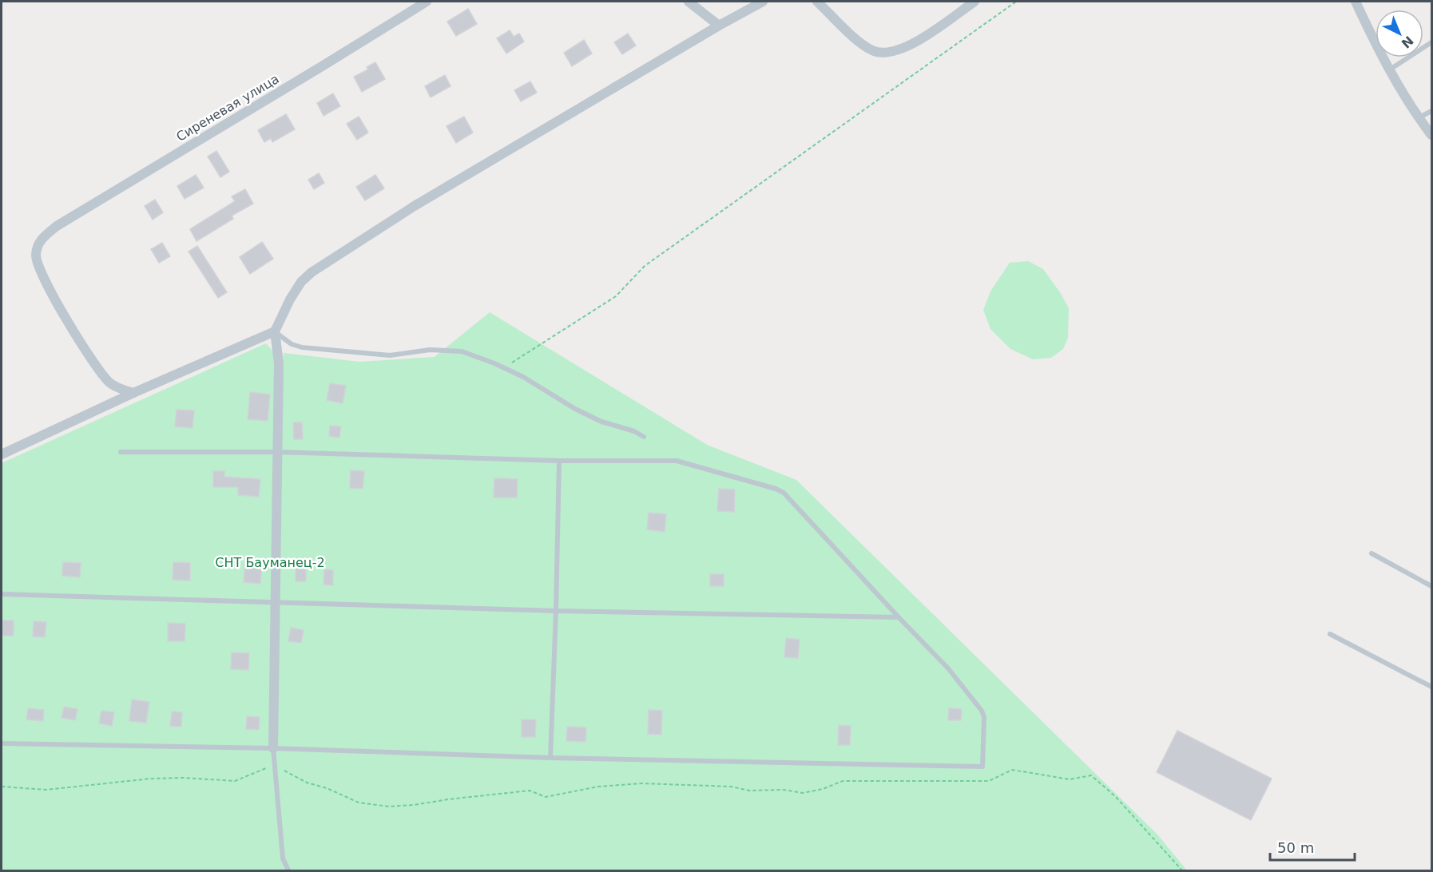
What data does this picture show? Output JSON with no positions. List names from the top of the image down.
{
  "streets": {
    "street": ["Сиреневая улица"]
  },
  "parks": ["СНТ Бауманец-2"],
  "scale_bar": "50 m",
  "north": "bottom right"
}
